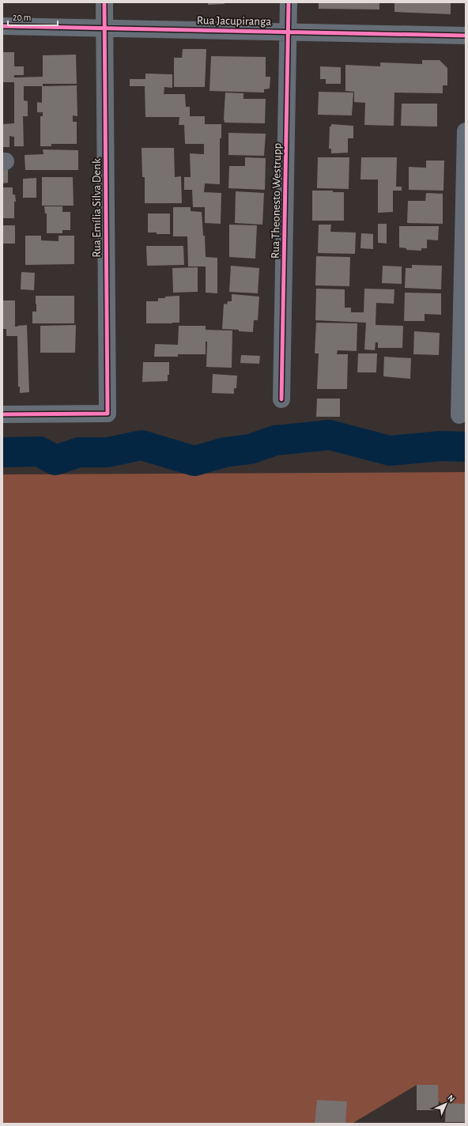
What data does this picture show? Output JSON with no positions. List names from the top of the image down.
{
  "streets": {
    "street": ["Rua Jacupiranga", "Rua Theonesto Westrupp", "Rua Emília Silva Denk"]
  },
  "crossings": [
    ["Rua Jacupiranga", "Rua Theonesto Westrupp"],
    ["Rua Jacupiranga", "Rua Emília Silva Denk"]
  ],
  "scale_bar": "20 m",
  "north": "top right"
}
